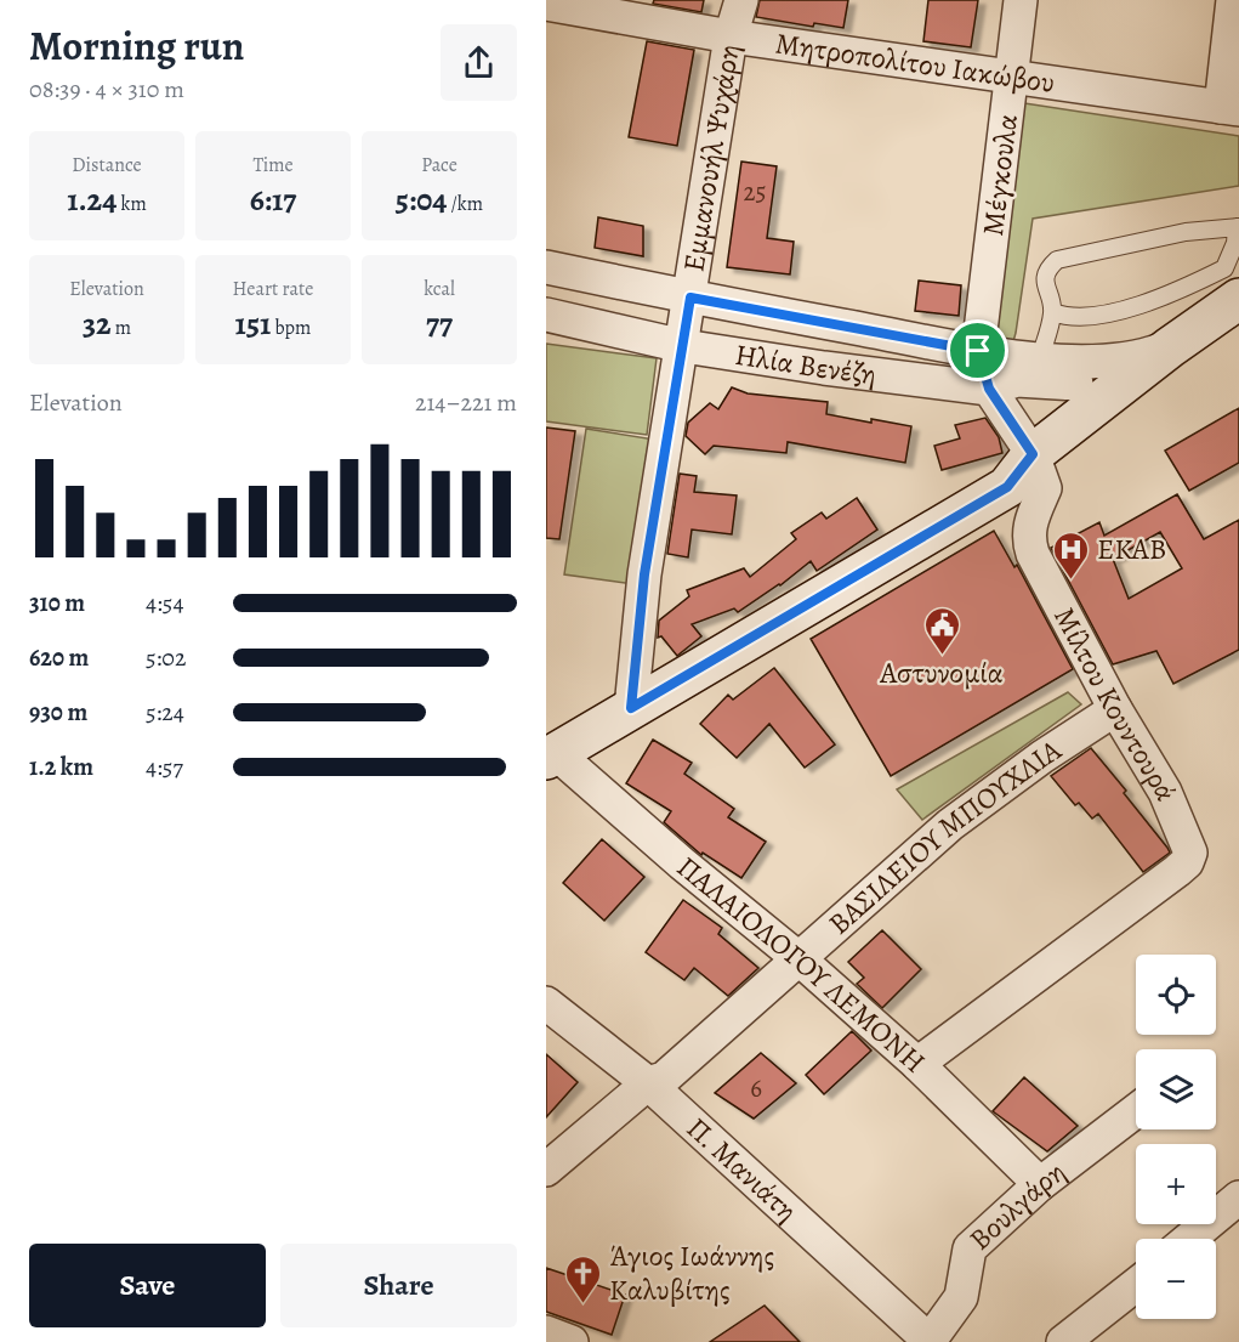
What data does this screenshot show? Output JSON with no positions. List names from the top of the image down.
{
  "streets": {
    "street": [
      "Μητροπολίτου Ιακώβου",
      "Εμμανουήλ Ψυχάρη",
      "Μέγκουλα",
      "Ηλία Βενέζη",
      "Μίλτου Κουντουρά",
      "ΒΑΣΙΛΕΙΟΥ ΜΠΟΥΧΛΙΑ",
      "ΠΑΛΑΙΟΛΟΓΟΥ ΛΕΜΟΝΗ",
      "Π. Μανιάτη",
      "Βουλγάρη"
    ]
  },
  "crossings": [
    ["Μητροπολίτου Ιακώβου", "Εμμανουήλ Ψυχάρη"],
    ["Μητροπολίτου Ιακώβου", "Μέγκουλα"],
    ["Εμμανουήλ Ψυχάρη", "Ηλία Βενέζη"],
    ["Μέγκουλα", "Ηλία Βενέζη"],
    ["Μίλτου Κουντουρά", "ΒΑΣΙΛΕΙΟΥ ΜΠΟΥΧΛΙΑ"],
    ["Μίλτου Κουντουρά", "ΠΑΛΑΙΟΛΟΓΟΥ ΛΕΜΟΝΗ"],
    ["ΒΑΣΙΛΕΙΟΥ ΜΠΟΥΧΛΙΑ", "ΠΑΛΑΙΟΛΟΓΟΥ ΛΕΜΟΝΗ"],
    ["ΒΑΣΙΛΕΙΟΥ ΜΠΟΥΧΛΙΑ", "Π. Μανιάτη"],
    ["ΠΑΛΑΙΟΛΟΓΟΥ ΛΕΜΟΝΗ", "Βουλγάρη"],
    ["Π. Μανιάτη", "Βουλγάρη"]
  ],
  "places": {
    "hospital": ["ΕΚΑΒ"],
    "public building": ["Αστυνομία"],
    "church": ["Άγιος Ιωάννης Καλυβίτης"]
  },
  "house_numbers": ["25", "6"],
  "page": {
    "heading": ["Morning run", "08:39 · 4 × 310 m"],
    "stats": [
      ["Distance", "1.24 km"],
      ["Time", "6:17"],
      ["Pace", "5:04 /km"],
      ["Elevation", "32 m"],
      ["Heart rate", "151 bpm"],
      ["kcal", "77"]
    ],
    "chart": ["Elevation", "214–221 m"],
    "list": [
      {
        "name": "310 m",
        "note": "4:54"
      },
      {
        "name": "620 m",
        "note": "5:02"
      },
      {
        "name": "930 m",
        "note": "5:24"
      },
      {
        "name": "1.2 km",
        "note": "4:57"
      }
    ],
    "map_buttons": ["+", "−"],
    "buttons": ["Save", "Share"]
  }
}
